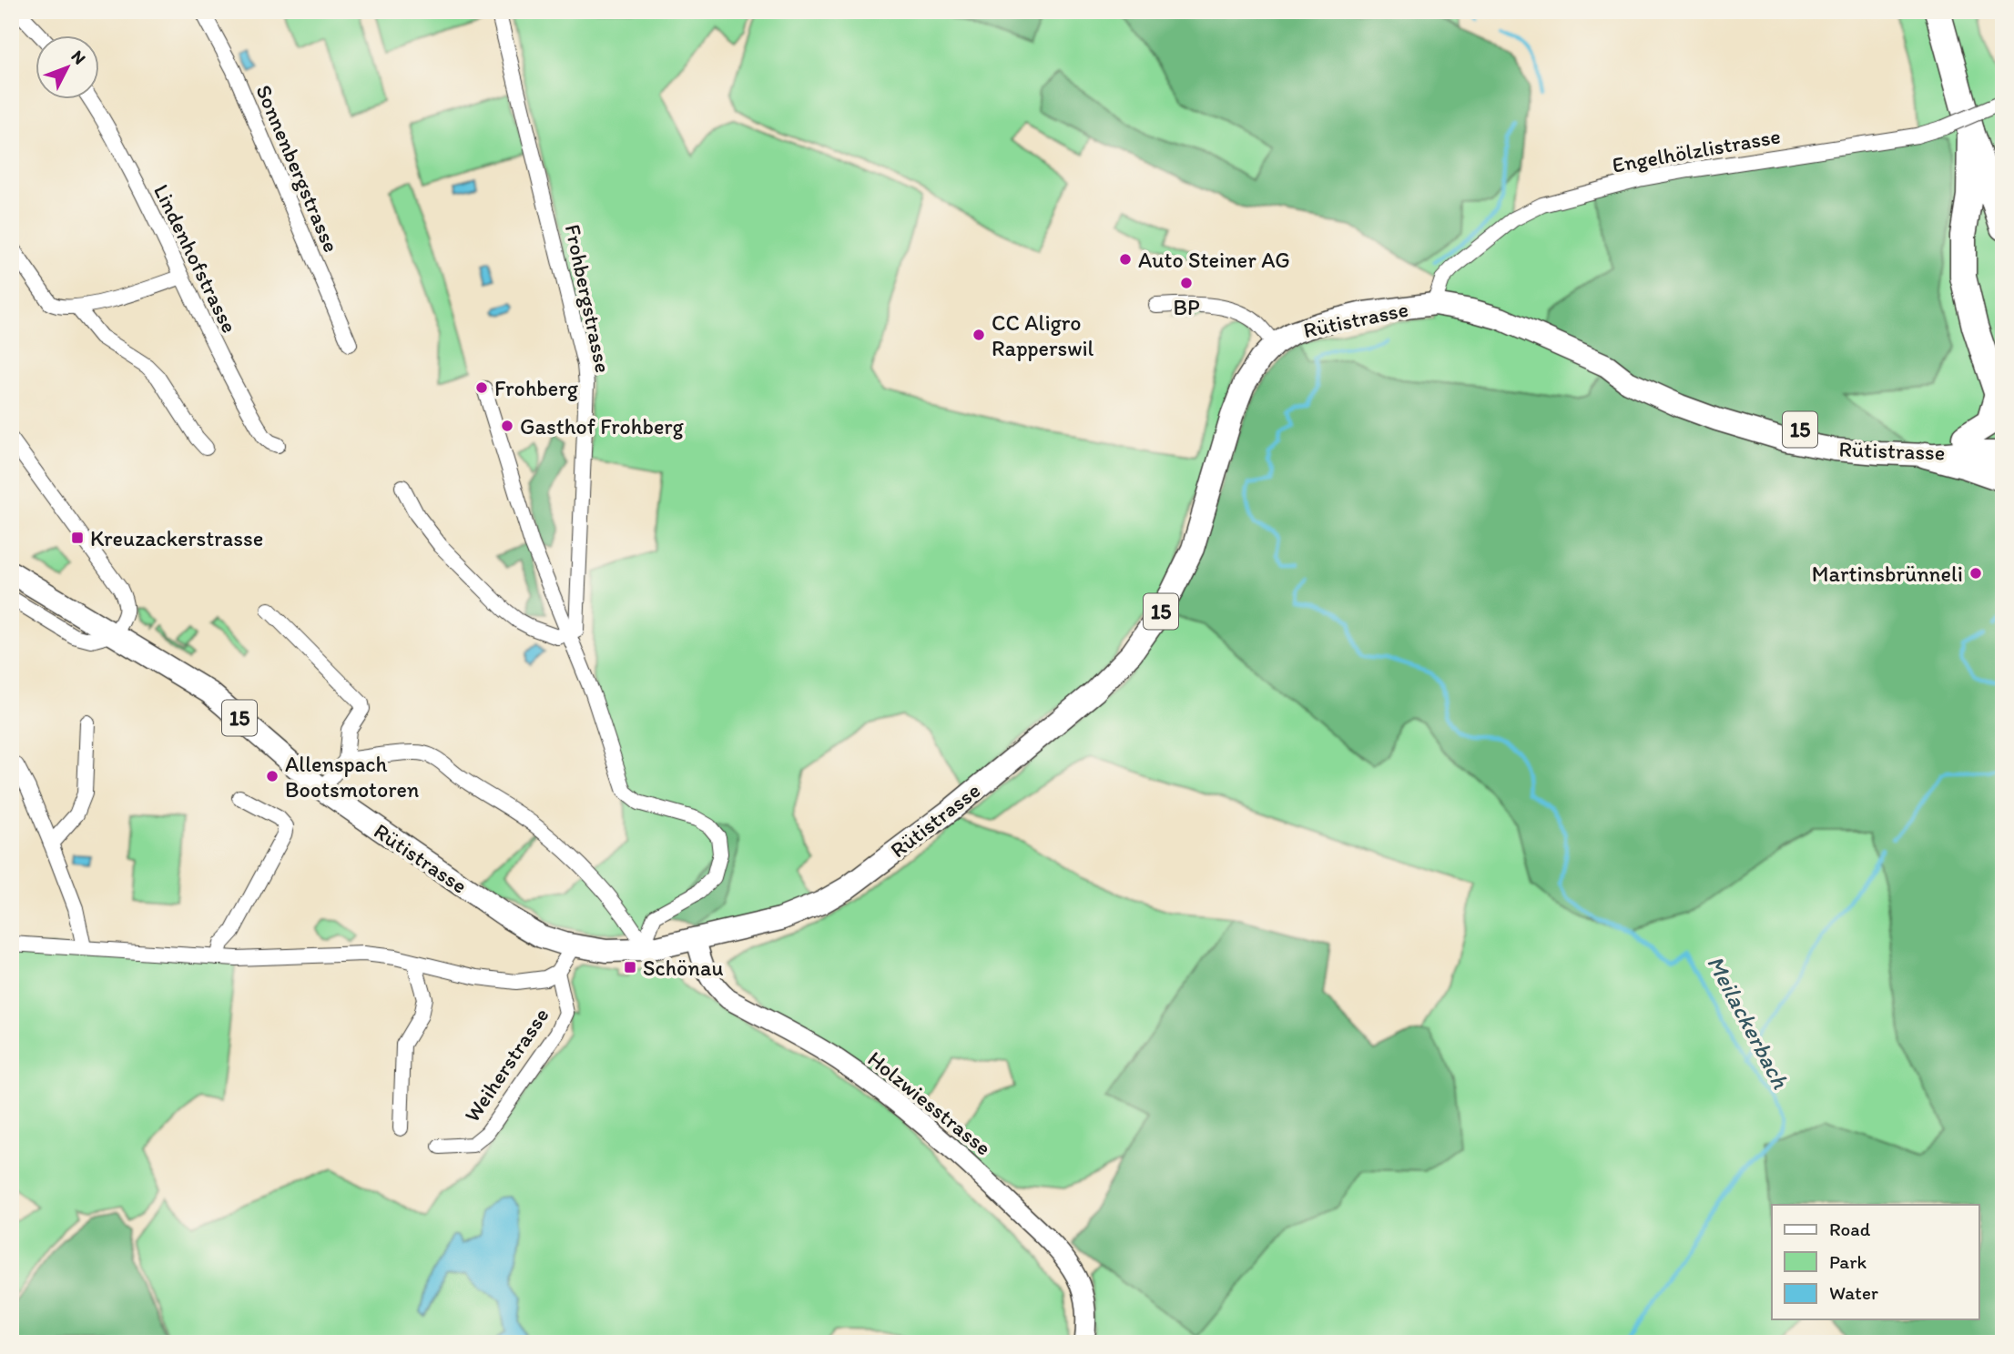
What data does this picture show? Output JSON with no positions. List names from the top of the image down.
{
  "streets": {
    "main road": ["Rütistrasse", "15"],
    "street": [
      "Engelhölzlistrasse",
      "Sonnenbergstrasse",
      "Lindenhofstrasse",
      "Frohbergstrasse",
      "Weiherstrasse",
      "Holzwiesstrasse"
    ]
  },
  "crossings": [
    ["Engelhölzlistrasse", "Rütistrasse"],
    ["Rütistrasse", "Holzwiesstrasse"]
  ],
  "water": ["Meilackerbach"],
  "places": {
    "other": [
      "Auto Steiner AG",
      "BP",
      "CC Aligro Rapperswil",
      "Frohberg",
      "Gasthof Frohberg",
      "Martinsbrünneli",
      "Allenspach Bootsmotoren"
    ],
    "transit": ["Kreuzackerstrasse", "Schönau"]
  },
  "legend": ["Road", "Park", "Water"],
  "north": "top right"
}
